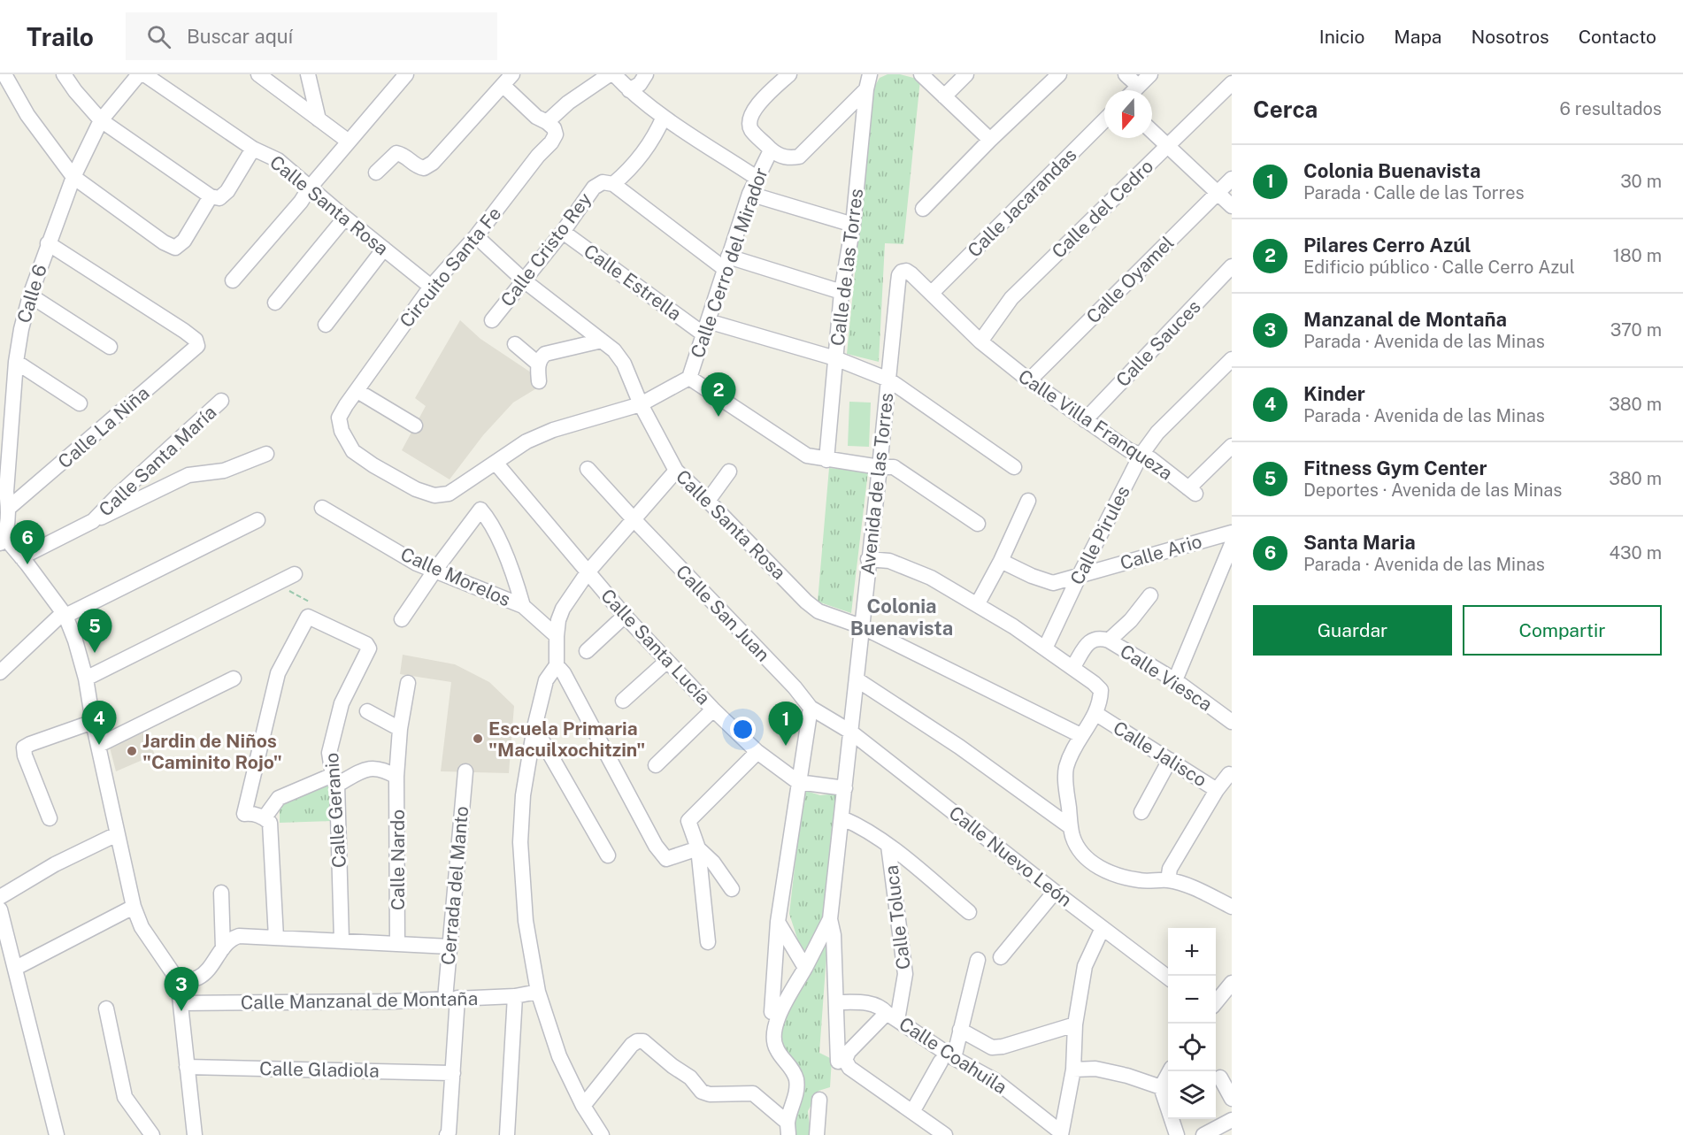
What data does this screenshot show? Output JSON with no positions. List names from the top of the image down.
{
  "streets": {
    "street": [
      "Calle Jacarandas",
      "Calle Santa Rosa",
      "Calle del Cedro",
      "Calle Cristo Rey",
      "Calle Cerro del Mirador",
      "Circuito Santa Fe",
      "Calle de las Torres",
      "Calle Oyamel",
      "Calle Estrella",
      "Calle 6",
      "Calle Sauces",
      "Calle Villa Franqueza",
      "Calle La Niña",
      "Calle Santa María",
      "Avenida de las Torres",
      "Calle Pirules",
      "Calle Ario",
      "Calle Morelos",
      "Calle San Juan",
      "Calle Santa Lucía",
      "Calle Viesca",
      "Calle Jalisco",
      "Calle Geranio",
      "Calle Nuevo León",
      "Calle Nardo",
      "Cerrada del Manto",
      "Calle Toluca",
      "Calle Manzanal de Montaña",
      "Calle Coahuila",
      "Calle Gladiola"
    ]
  },
  "crossings": [
    ["Calle Jacarandas", "Calle Villa Franqueza"],
    ["Calle Santa Rosa", "Calle Cristo Rey"],
    ["Calle Santa Rosa", "Calle Cerro del Mirador"],
    ["Calle Santa Rosa", "Circuito Santa Fe"],
    ["Calle Santa Rosa", "Avenida de las Torres"],
    ["Calle del Cedro", "Calle Villa Franqueza"],
    ["Calle Cristo Rey", "Calle Estrella"],
    ["Calle Cerro del Mirador", "Circuito Santa Fe"],
    ["Calle Cerro del Mirador", "Calle de las Torres"],
    ["Calle Cerro del Mirador", "Calle Estrella"],
    ["Calle Cerro del Mirador", "Calle Santa Lucía"],
    ["Calle de las Torres", "Calle Estrella"],
    ["Calle Oyamel", "Calle Villa Franqueza"],
    ["Calle Estrella", "Avenida de las Torres"],
    ["Calle 6", "Calle La Niña"],
    ["Calle Sauces", "Calle Villa Franqueza"],
    ["Calle Villa Franqueza", "Avenida de las Torres"],
    ["Calle Villa Franqueza", "Calle Pirules"],
    ["Avenida de las Torres", "Calle Santa Lucía"],
    ["Avenida de las Torres", "Calle Nuevo León"],
    ["Avenida de las Torres", "Calle Coahuila"],
    ["Calle Pirules", "Calle Ario"],
    ["Calle Ario", "Calle Viesca"],
    ["Calle San Juan", "Calle Nuevo León"],
    ["Cerrada del Manto", "Calle Manzanal de Montaña"],
    ["Cerrada del Manto", "Calle Gladiola"],
    ["Calle Toluca", "Calle Coahuila"]
  ],
  "districts": ["Colonia Buenavista"],
  "places": ["Escuela Primaria \"Macuilxochitzin\"", "Jardin de Niños \"Caminito Rojo\""],
  "north": "bottom",
  "page": {
    "header": "Trailo",
    "search": "Buscar aquí",
    "nav": [
      "Inicio",
      "Mapa",
      "Nosotros",
      "Contacto"
    ],
    "heading": ["Cerca", "6 resultados"],
    "list": [
      {
        "mark": "1",
        "name": "Colonia Buenavista",
        "note": "Parada · Calle de las Torres",
        "value": "30 m"
      },
      {
        "mark": "2",
        "name": "Pilares Cerro Azúl",
        "note": "Edificio público · Calle Cerro Azul",
        "value": "180 m"
      },
      {
        "mark": "3",
        "name": "Manzanal de Montaña",
        "note": "Parada · Avenida de las Minas",
        "value": "370 m"
      },
      {
        "mark": "4",
        "name": "Kinder",
        "note": "Parada · Avenida de las Minas",
        "value": "380 m"
      },
      {
        "mark": "5",
        "name": "Fitness Gym Center",
        "note": "Deportes · Avenida de las Minas",
        "value": "380 m"
      },
      {
        "mark": "6",
        "name": "Santa Maria",
        "note": "Parada · Avenida de las Minas",
        "value": "430 m"
      }
    ],
    "pins": [
      "2",
      "6",
      "5",
      "4",
      "1",
      "3"
    ],
    "buttons": ["Guardar", "Compartir"],
    "map_buttons": ["+", "−"]
  }
}
